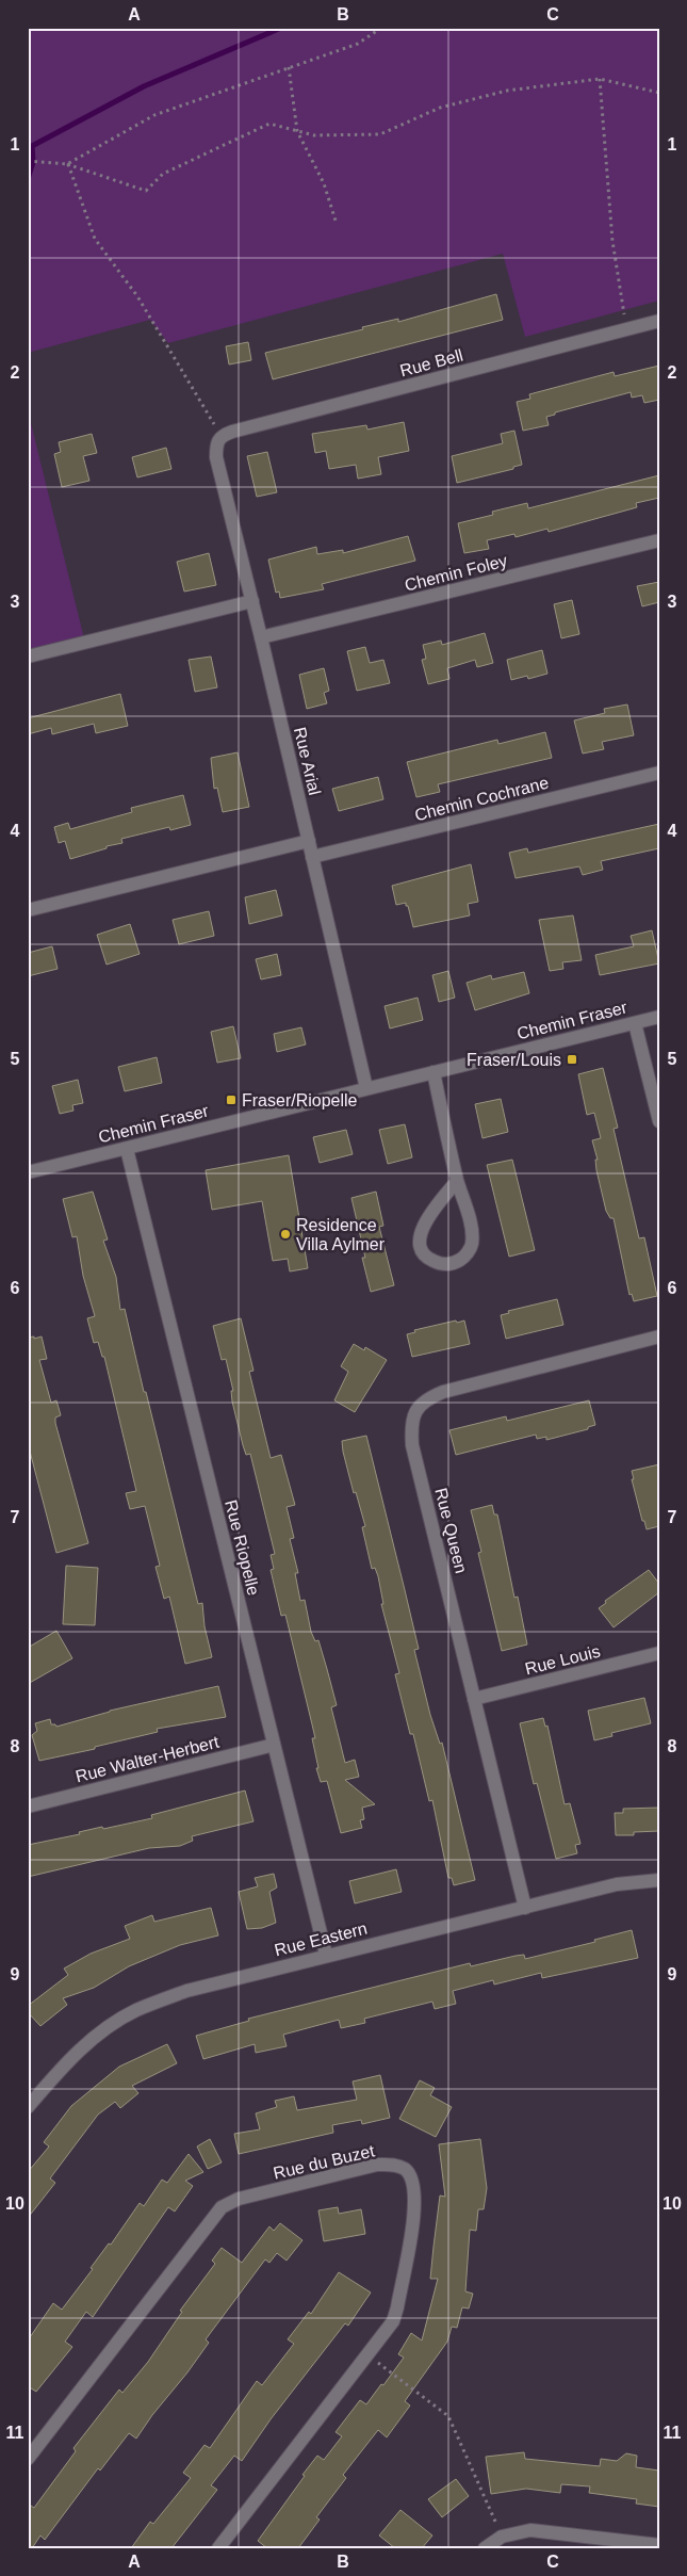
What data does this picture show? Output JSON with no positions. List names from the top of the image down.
{
  "streets": {
    "street": [
      "Rue Bell",
      "Chemin Foley",
      "Rue Arial",
      "Chemin Cochrane",
      "Chemin Fraser",
      "Rue Queen",
      "Rue Riopelle",
      "Rue Louis",
      "Rue Walter-Herbert",
      "Rue Eastern",
      "Rue du Buzet"
    ]
  },
  "crossings": [
    ["Rue Bell", "Rue Arial"],
    ["Chemin Foley", "Rue Arial"],
    ["Rue Arial", "Chemin Cochrane"],
    ["Rue Arial", "Chemin Fraser"],
    ["Chemin Fraser", "Rue Riopelle"],
    ["Rue Queen", "Rue Louis"],
    ["Rue Queen", "Rue Eastern"],
    ["Rue Riopelle", "Rue Walter-Herbert"],
    ["Rue Riopelle", "Rue Eastern"]
  ],
  "places": {
    "transit": ["Fraser/Louis", "Fraser/Riopelle"],
    "other": ["Residence Villa Aylmer"]
  },
  "grid": {
    "columns": ["A", "B", "C"],
    "rows": [
      "1",
      "2",
      "3",
      "4",
      "5",
      "6",
      "7",
      "8",
      "9",
      "10",
      "11"
    ]
  }
}
